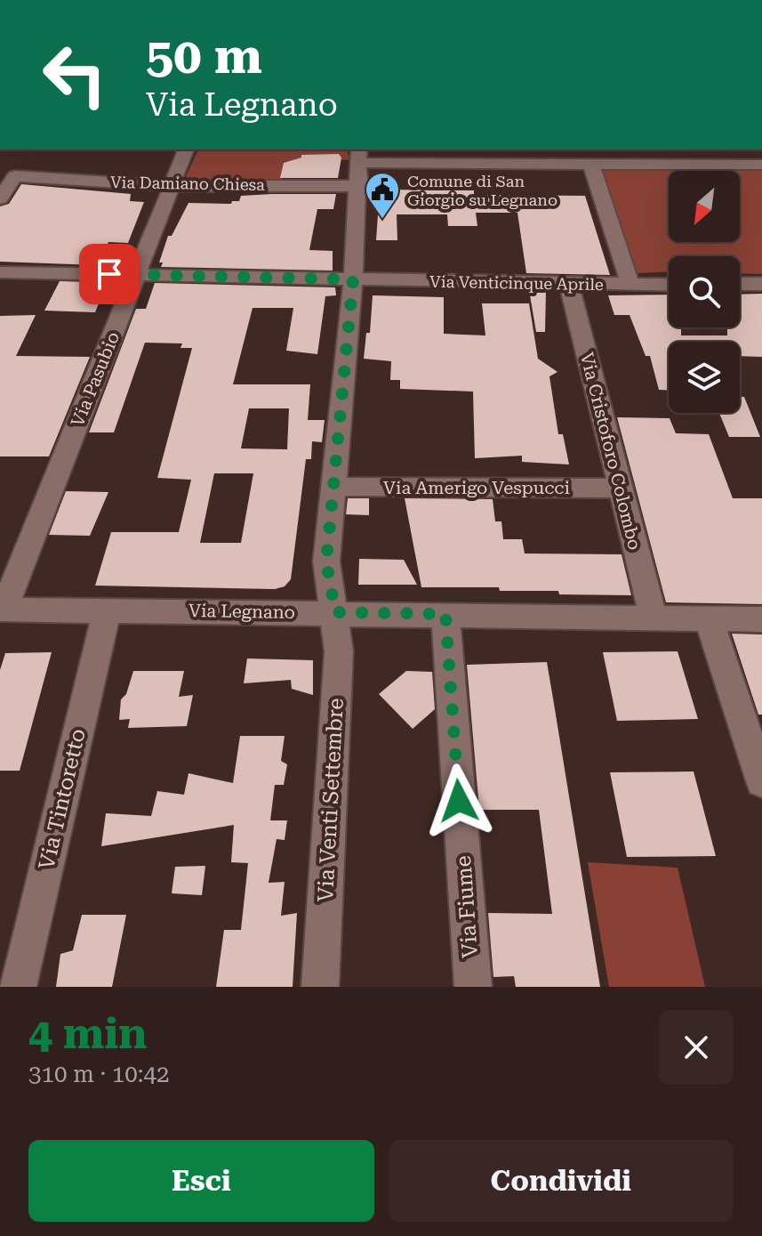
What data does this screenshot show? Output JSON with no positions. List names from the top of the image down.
{
  "streets": {
    "street": [
      "Via Damiano Chiesa",
      "Via Venticinque Aprile",
      "Via Pasubio",
      "Via Cristoforo Colombo",
      "Via Amerigo Vespucci",
      "Via Legnano",
      "Via Tintoretto",
      "Via Venti Settembre",
      "Via Fiume"
    ]
  },
  "crossings": [
    ["Via Damiano Chiesa", "Via Pasubio"],
    ["Via Damiano Chiesa", "Via Venti Settembre"],
    ["Via Venticinque Aprile", "Via Pasubio"],
    ["Via Venticinque Aprile", "Via Cristoforo Colombo"],
    ["Via Venticinque Aprile", "Via Venti Settembre"],
    ["Via Pasubio", "Via Legnano"],
    ["Via Cristoforo Colombo", "Via Amerigo Vespucci"],
    ["Via Cristoforo Colombo", "Via Legnano"],
    ["Via Amerigo Vespucci", "Via Venti Settembre"],
    ["Via Legnano", "Via Tintoretto"],
    ["Via Legnano", "Via Venti Settembre"],
    ["Via Legnano", "Via Fiume"]
  ],
  "places": {
    "public building": ["Comune di San Giorgio su Legnano"]
  },
  "north": "bottom left",
  "page": {
    "turn": ["50 m", "Via Legnano"],
    "heading": ["4 min", "310 m · 10:42"],
    "buttons": ["Esci", "Condividi"]
  }
}
